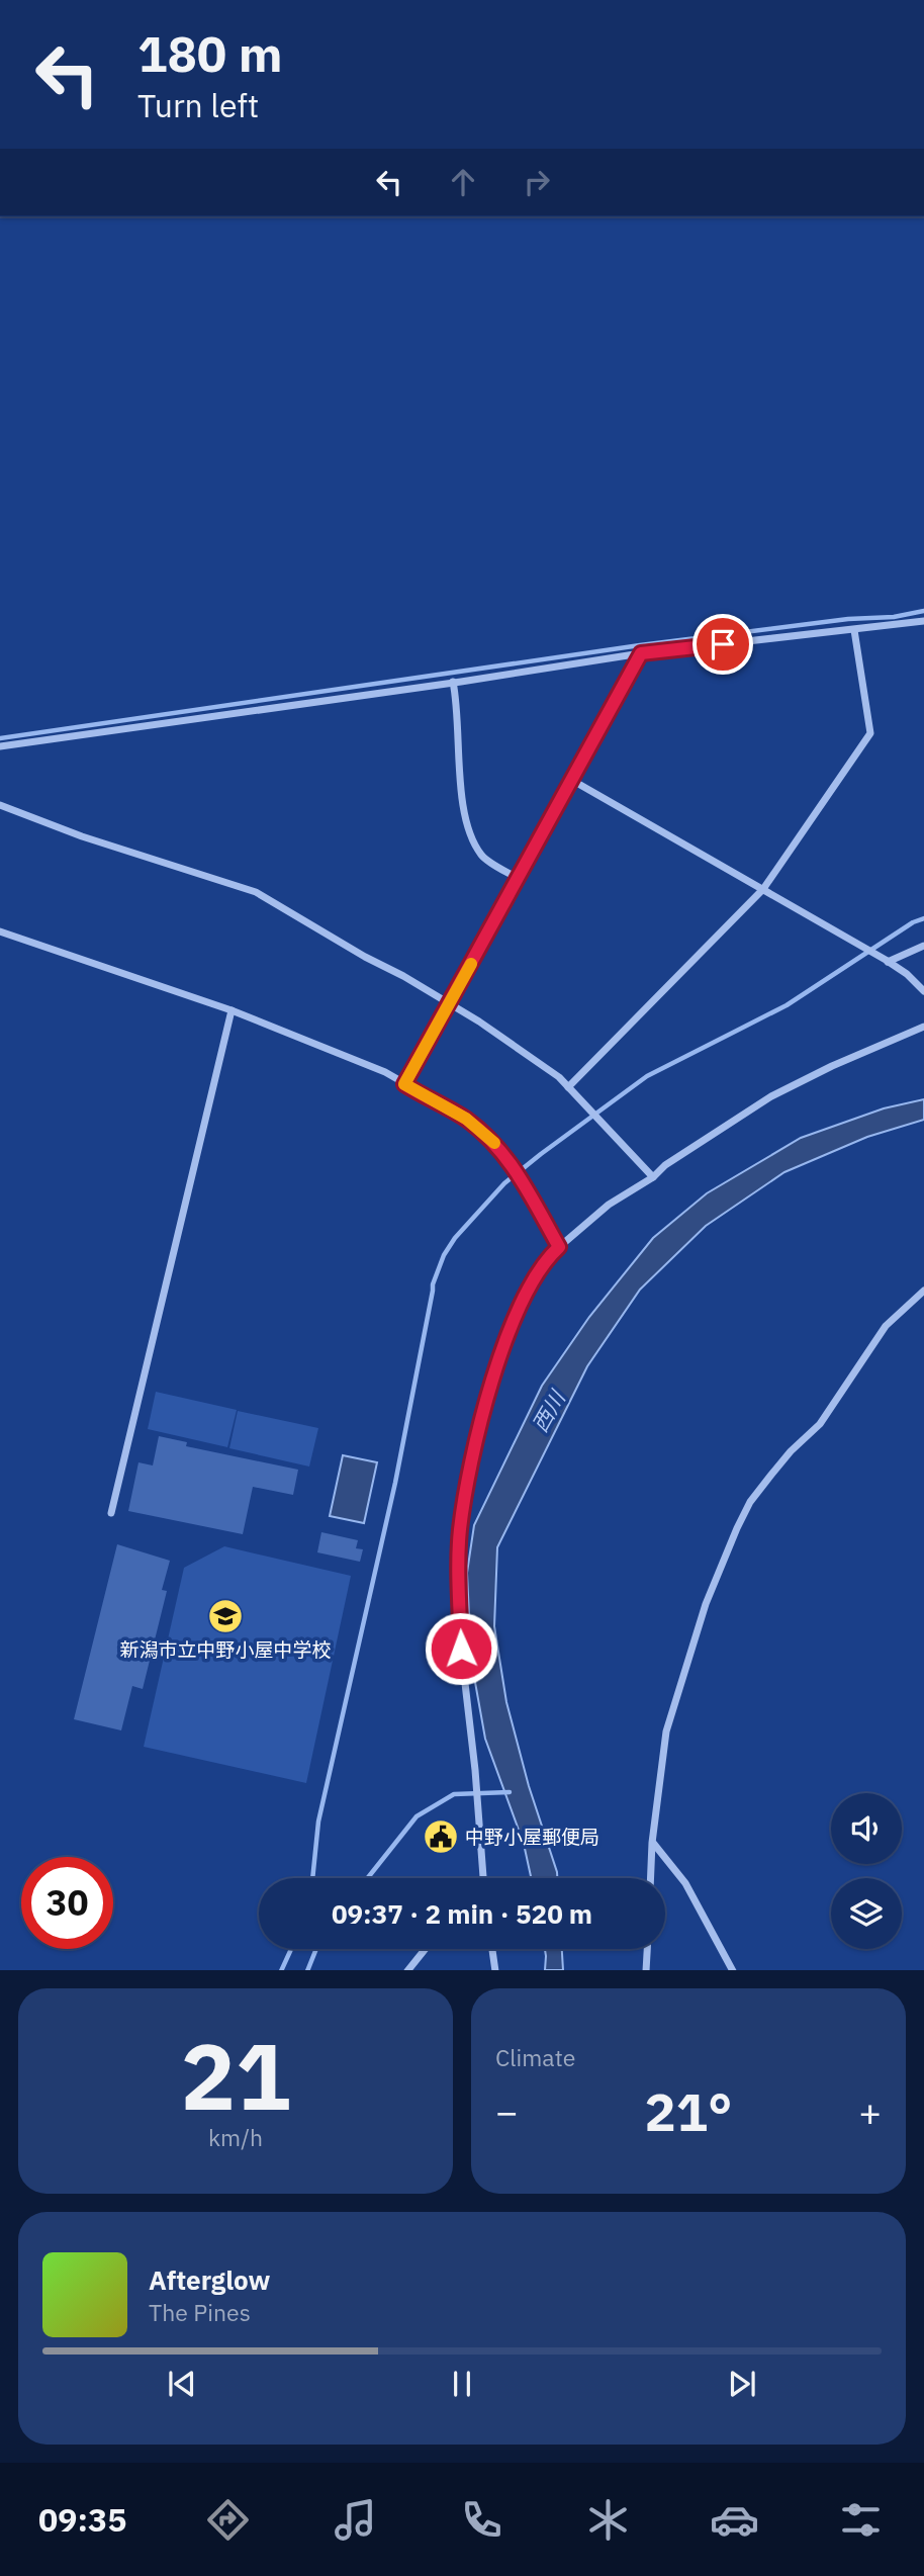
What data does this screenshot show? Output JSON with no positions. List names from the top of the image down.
{
  "water": ["西川"],
  "places": {
    "school or university": ["新潟市立中野小屋中学校"],
    "public building": ["中野小屋郵便局"]
  },
  "page": {
    "turn": ["180 m", "Turn left"],
    "limit": "30",
    "trip": "09:37 · 2 min · 520 m",
    "tile": [
      ["21", "km/h"],
      "Climate"
    ],
    "heat": ["−", "21°", "+"],
    "song": ["Afterglow", "The Pines"],
    "tabs": "09:35"
  }
}
